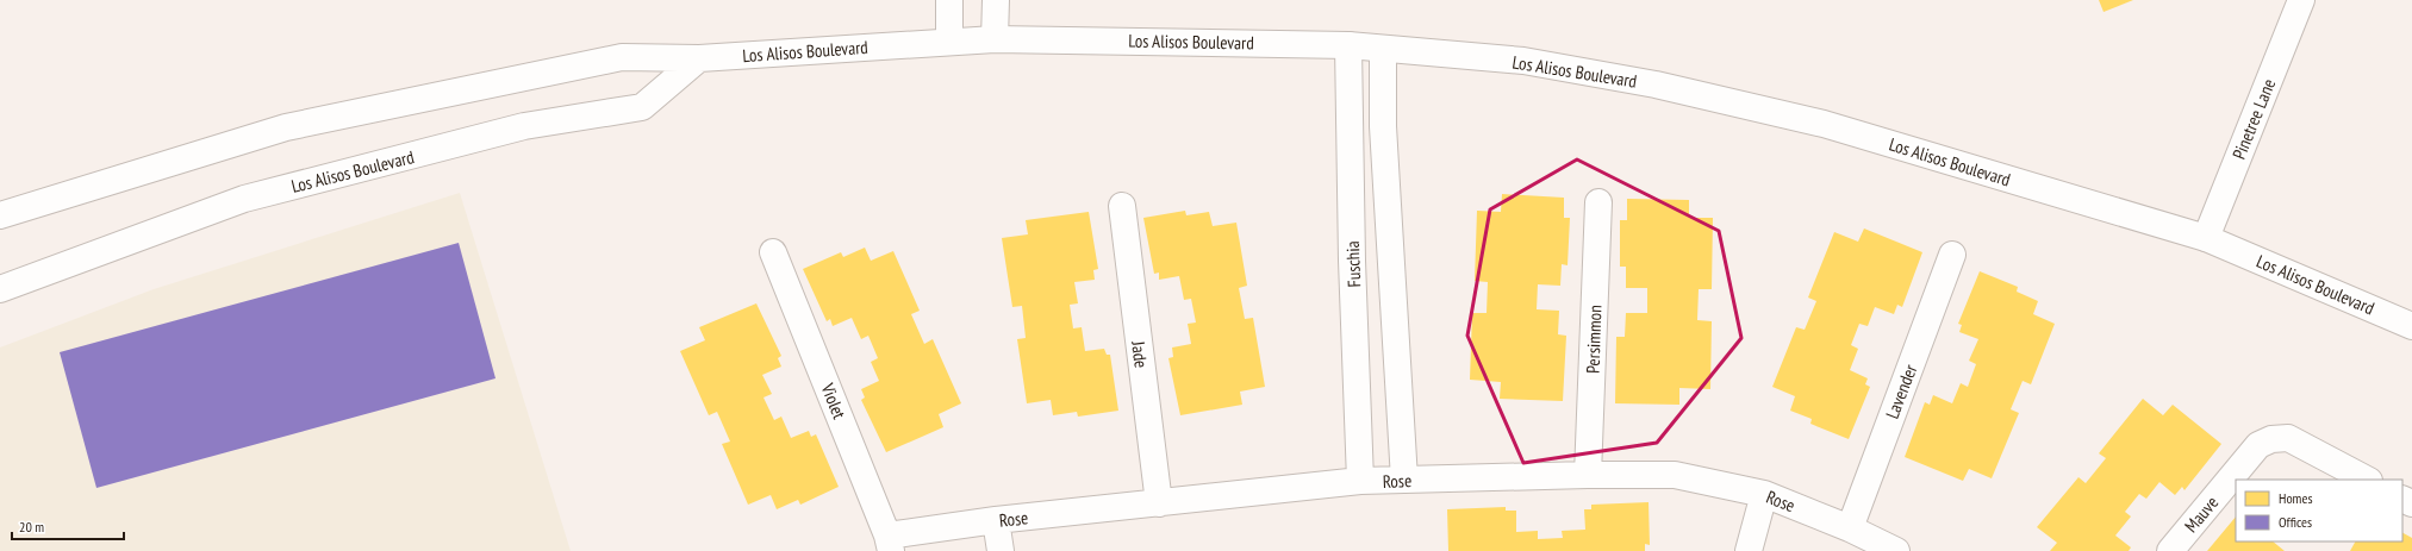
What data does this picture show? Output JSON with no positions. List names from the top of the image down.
{
  "streets": {
    "street": [
      "Los Alisos Boulevard",
      "Pinetree Lane",
      "Fuschia",
      "Persimmon",
      "Jade",
      "Lavender",
      "Violet",
      "Rose",
      "Mauve"
    ]
  },
  "crossings": [
    ["Los Alisos Boulevard", "Pinetree Lane"],
    ["Los Alisos Boulevard", "Fuschia"],
    ["Fuschia", "Rose"],
    ["Persimmon", "Rose"],
    ["Jade", "Rose"],
    ["Lavender", "Rose"],
    ["Violet", "Rose"]
  ],
  "legend": ["Homes", "Offices"],
  "scale_bar": "20 m"
}
